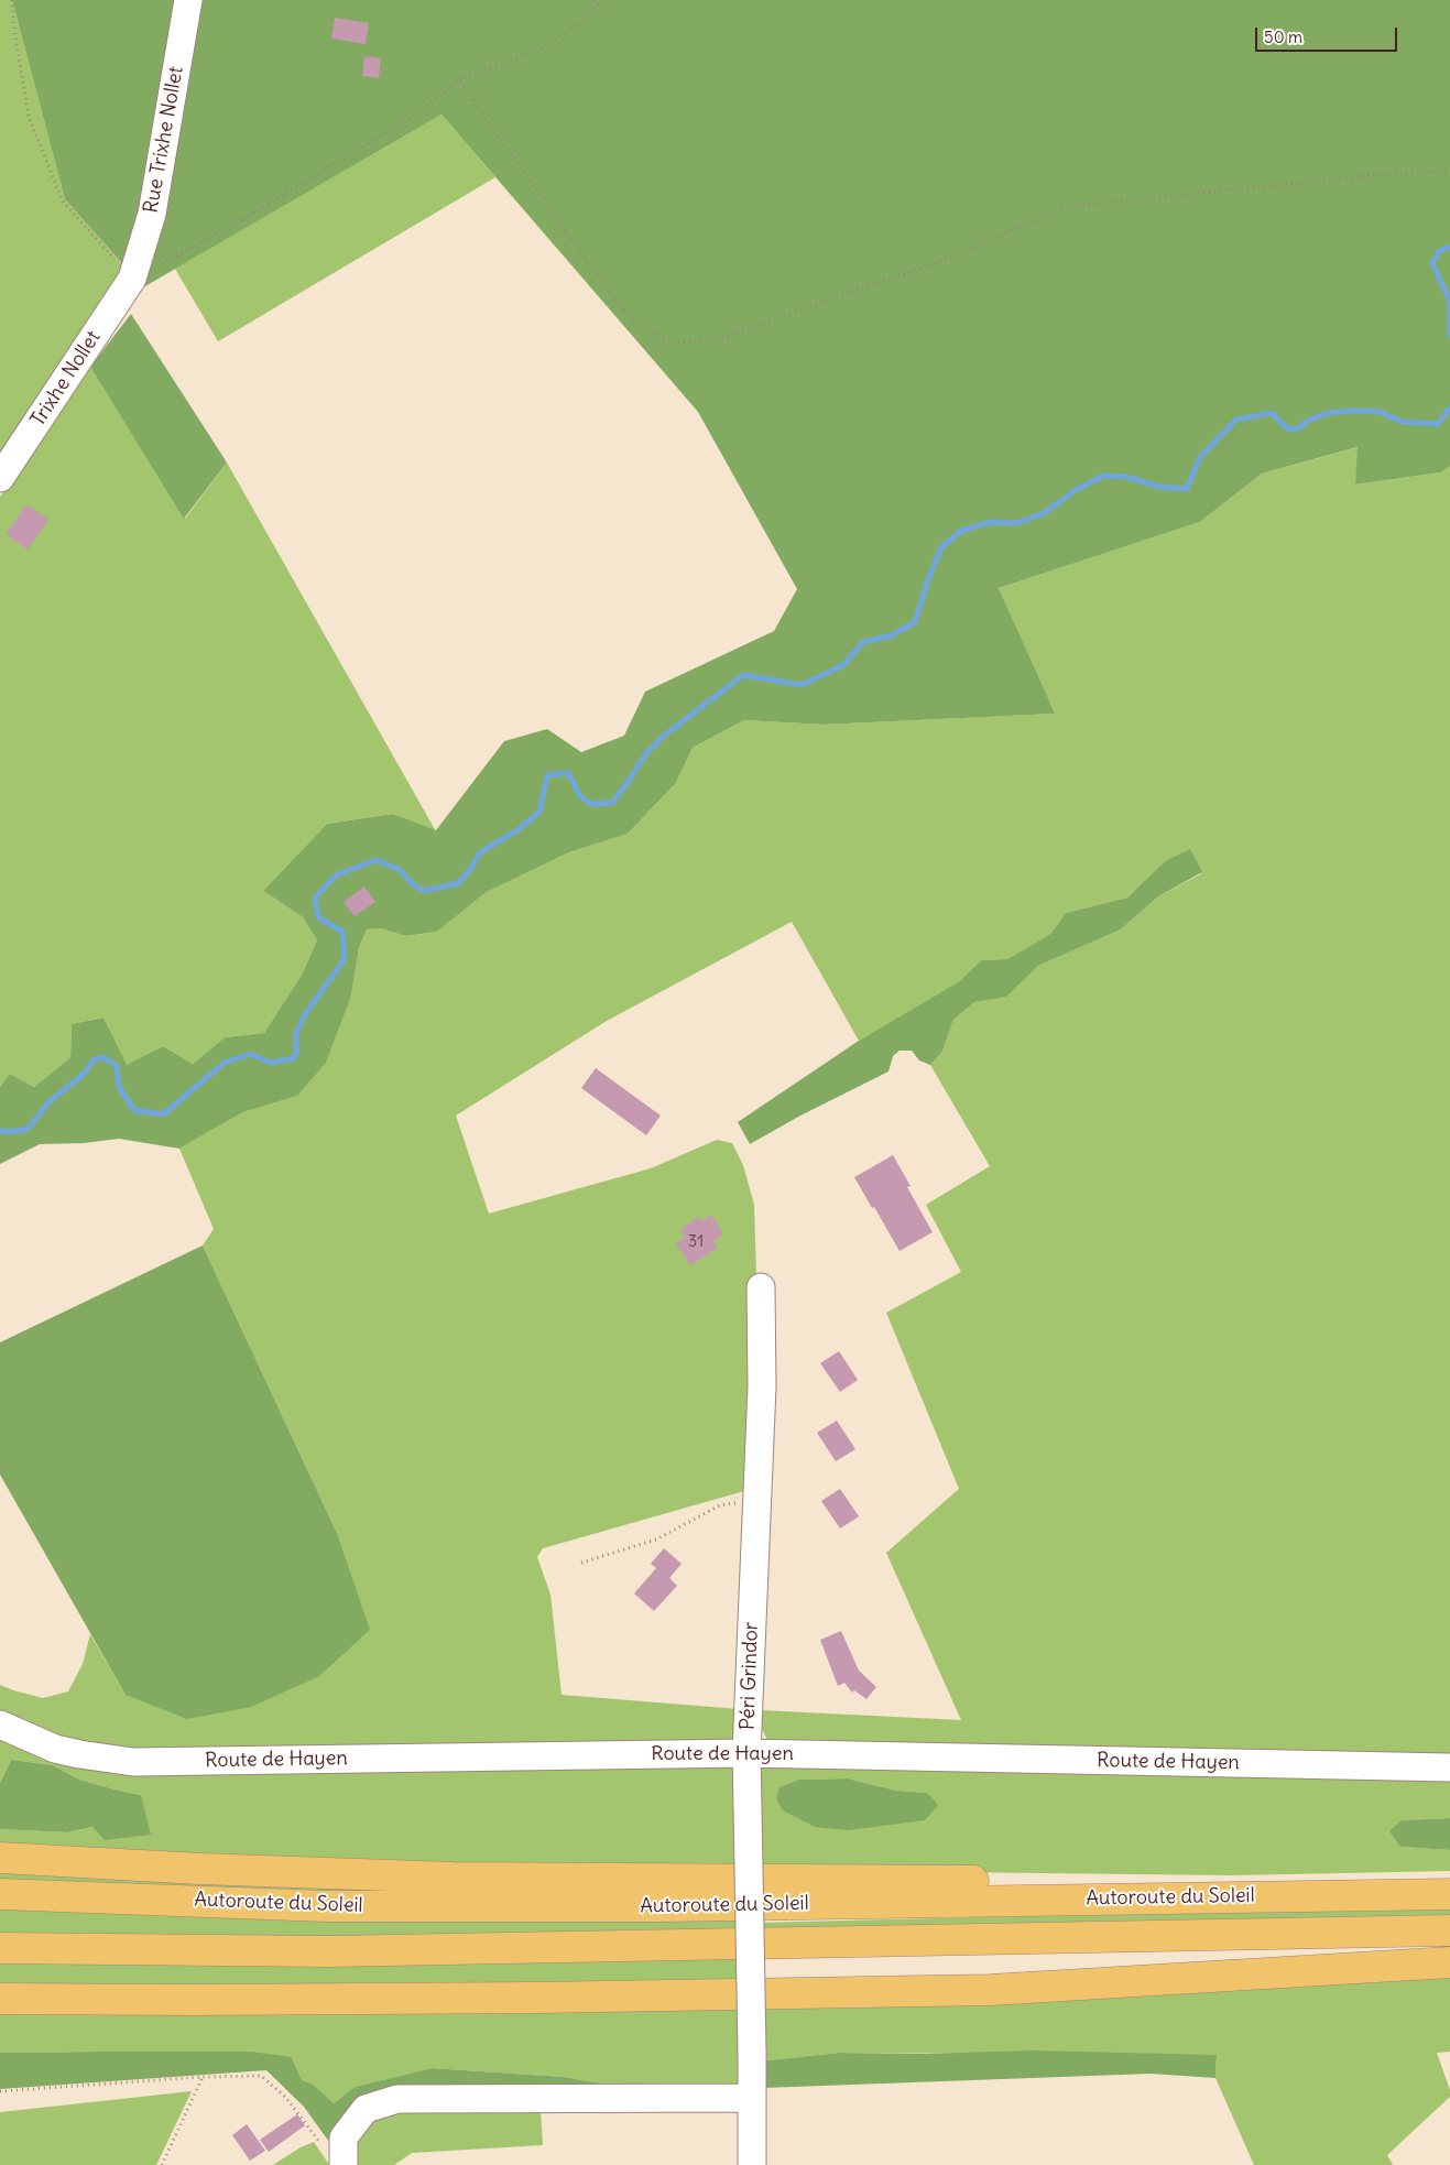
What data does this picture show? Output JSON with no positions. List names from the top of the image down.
{
  "streets": {
    "highway": ["Autoroute du Soleil"],
    "street": [
      "Rue Trixhe Nollet",
      "Trixhe Nollet",
      "Péri Grindor",
      "Route de Hayen"
    ]
  },
  "crossings": [
    ["Rue Trixhe Nollet", "Trixhe Nollet"],
    ["Péri Grindor", "Route de Hayen"]
  ],
  "house_numbers": ["31"],
  "scale_bar": "50 m"
}
